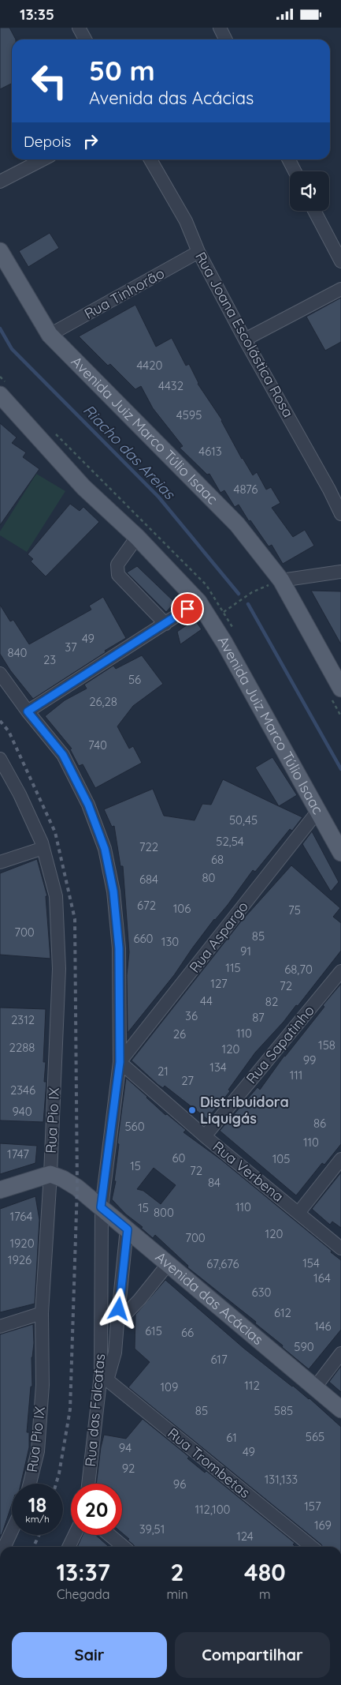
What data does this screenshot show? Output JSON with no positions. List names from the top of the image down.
{
  "streets": {
    "main road": ["Avenida Juiz Marco Túlio Isaac", "Avenida das Acácias"],
    "street": [
      "Rua Tinhorão",
      "Rua Joana Escolástica Rosa",
      "Rua Aspargo",
      "Rua Sapatinho",
      "Rua Pio IX",
      "Rua Verbena",
      "Rua das Falcatas",
      "Rua Trombetas"
    ]
  },
  "crossings": [
    ["Rua Tinhorão", "Rua Joana Escolástica Rosa"],
    ["Rua Tinhorão", "Avenida Juiz Marco Túlio Isaac"],
    ["Avenida Juiz Marco Túlio Isaac", "Rua Aspargo"],
    ["Rua Aspargo", "Rua Verbena"],
    ["Rua Aspargo", "Rua das Falcatas"],
    ["Rua Sapatinho", "Rua Verbena"],
    ["Rua Pio IX", "Avenida das Acácias"],
    ["Rua Verbena", "Rua das Falcatas"],
    ["Avenida das Acácias", "Rua das Falcatas"],
    ["Rua das Falcatas", "Rua Trombetas"]
  ],
  "water": ["Riacho das Areias"],
  "places": ["Distribuidora Liquigás"],
  "house_numbers": [
    "4420",
    "4432",
    "4595",
    "4613",
    "4876",
    "49",
    "37",
    "840",
    "23",
    "56",
    "26,28",
    "740",
    "50,45",
    "52,54",
    "722",
    "68",
    "80",
    "684",
    "672",
    "106",
    "75",
    "700",
    "85",
    "660",
    "130",
    "91",
    "115",
    "68,70",
    "127",
    "72",
    "44",
    "82",
    "36",
    "87",
    "2312",
    "110",
    "26",
    "158",
    "2288",
    "120",
    "99",
    "134",
    "21",
    "111",
    "27",
    "2346",
    "940",
    "86",
    "560",
    "110",
    "1747",
    "60",
    "105",
    "15",
    "72",
    "84",
    "110",
    "15",
    "800",
    "1764",
    "120",
    "700",
    "1920",
    "1926",
    "154",
    "67,676",
    "164",
    "630",
    "612",
    "146",
    "615",
    "66",
    "590",
    "617",
    "112",
    "109",
    "85",
    "585",
    "565",
    "61",
    "94",
    "49",
    "92",
    "131,133",
    "96",
    "157",
    "112,100",
    "169",
    "39,51",
    "124"
  ],
  "page": {
    "status": "13:35",
    "turn": ["50 m", "Avenida das Acácias"],
    "then": "Depois",
    "speed": "18 km/h",
    "limit": "20",
    "eta": [
      "13:37",
      "Chegada",
      "2",
      "min",
      "480",
      "m"
    ],
    "buttons": ["Sair", "Compartilhar"]
  }
}
